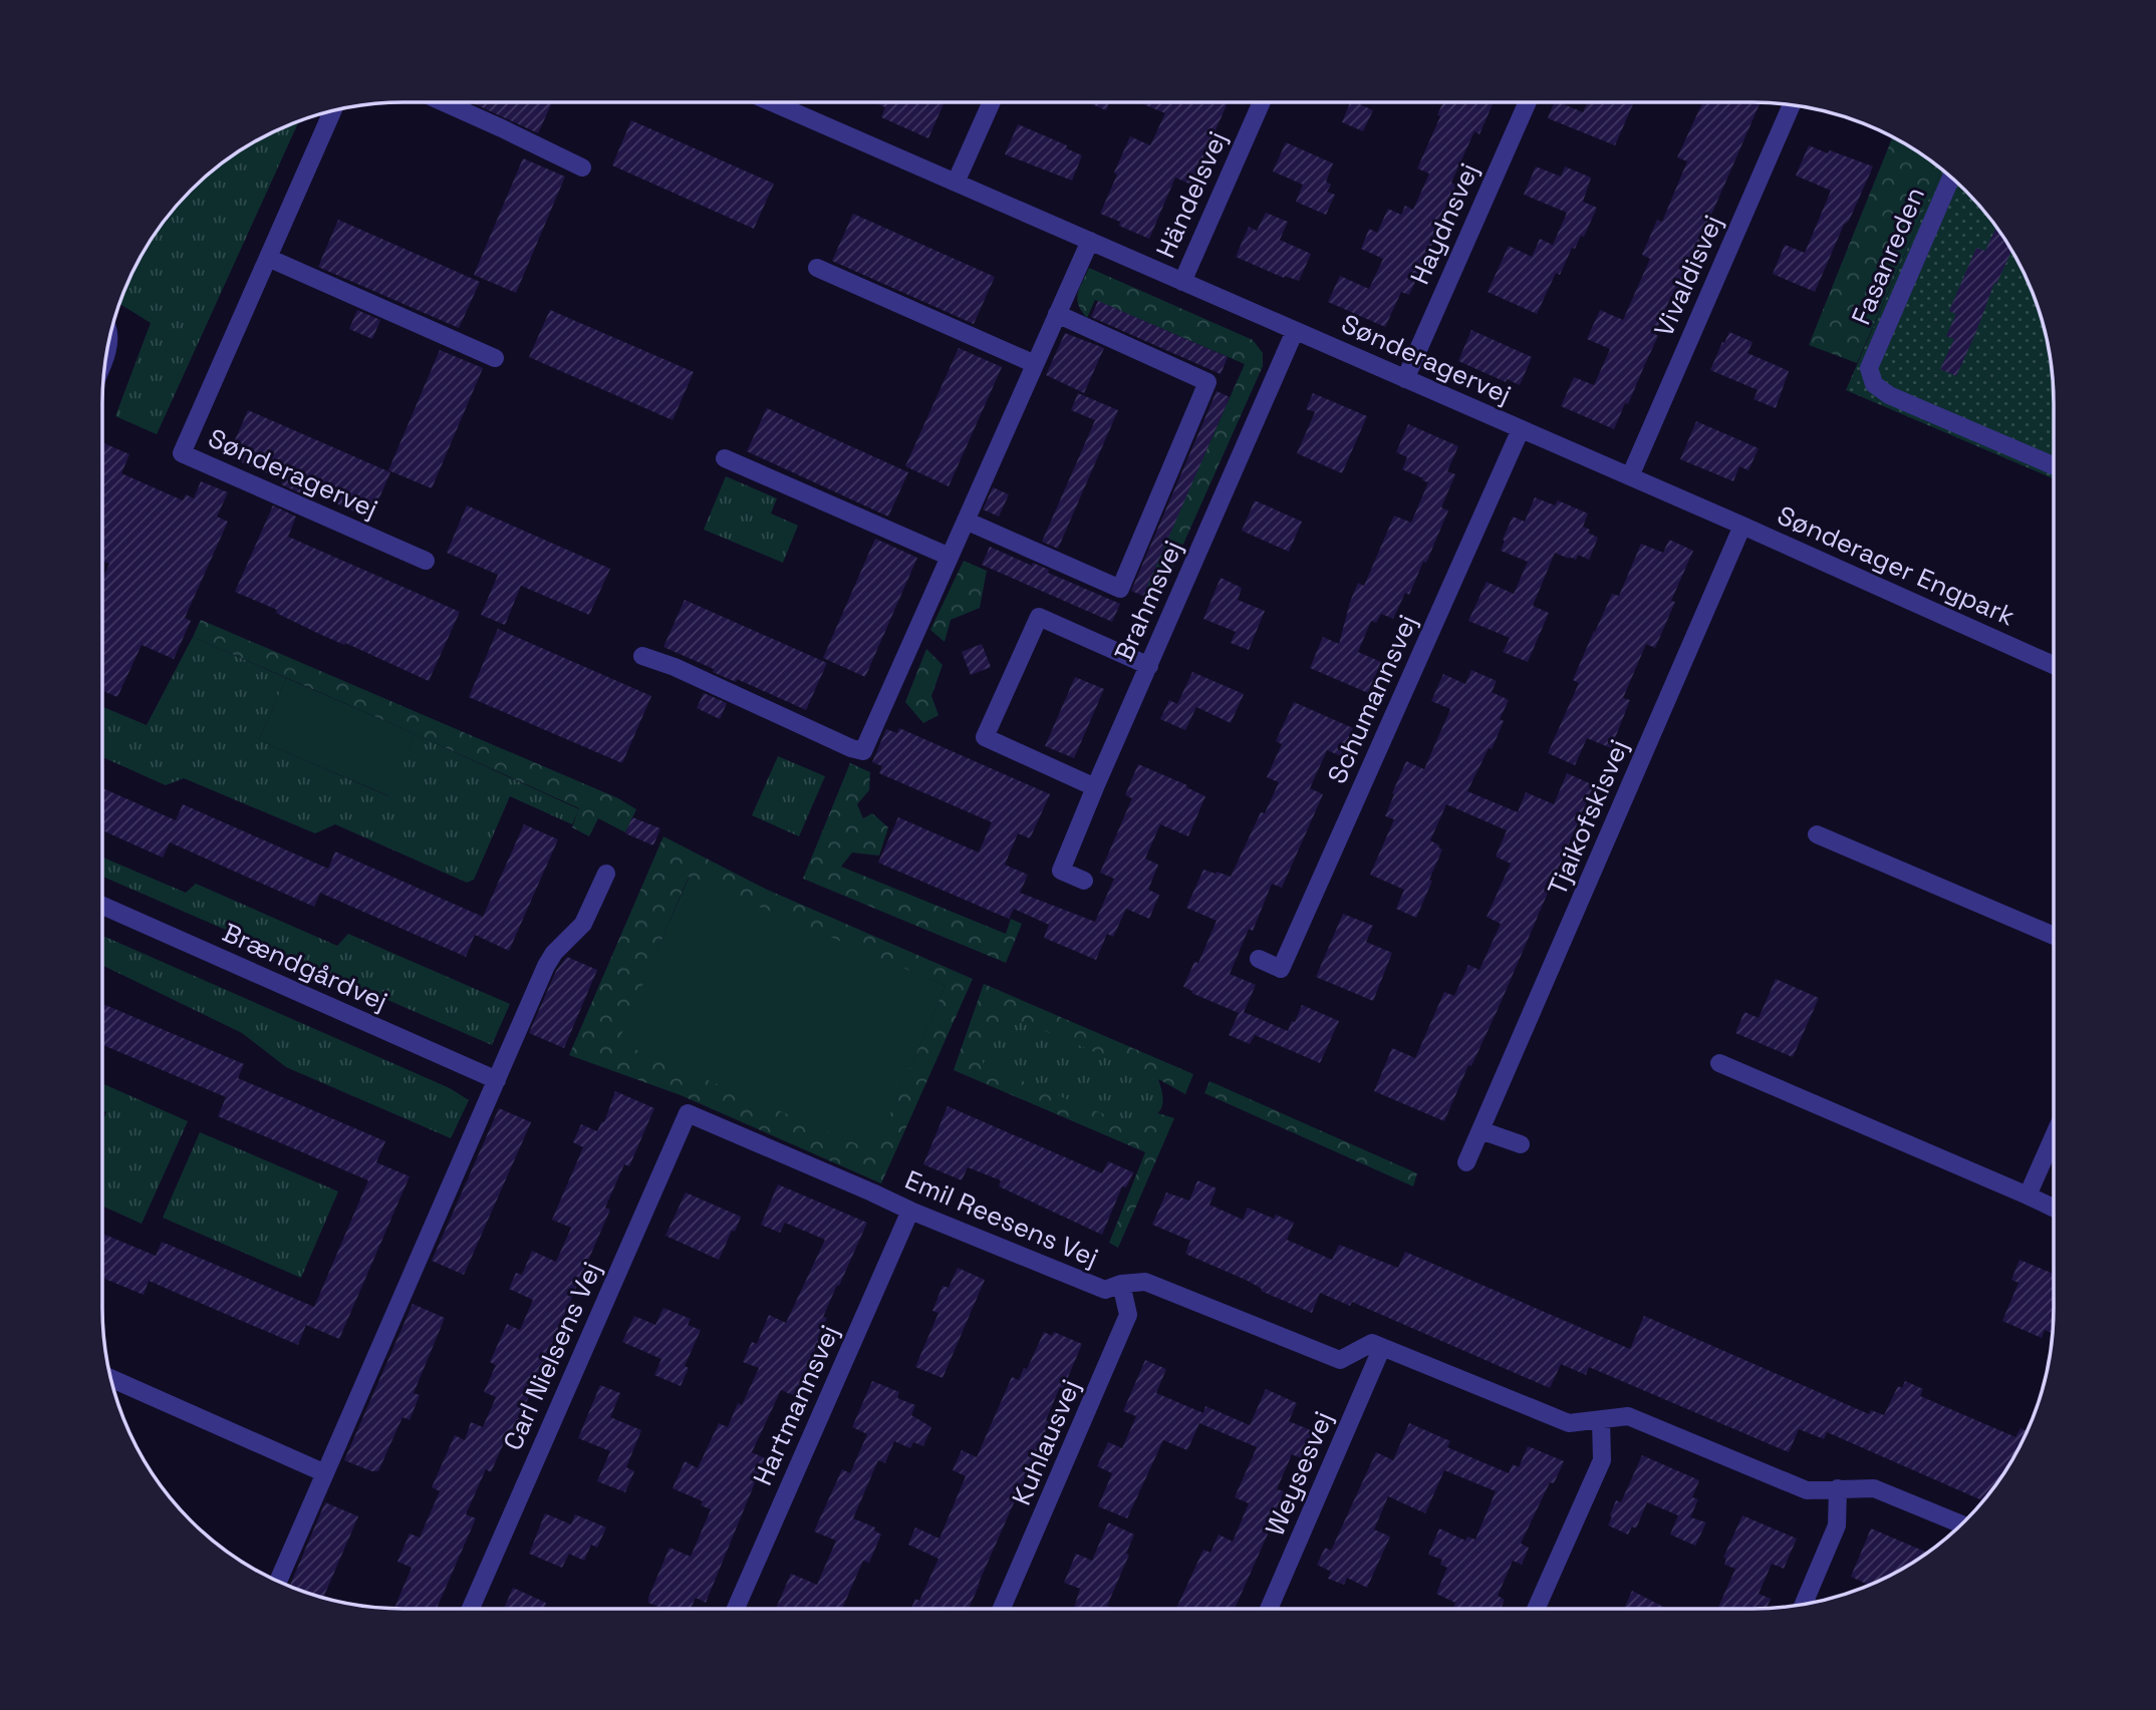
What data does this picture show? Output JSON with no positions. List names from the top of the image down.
{
  "streets": {
    "street": [
      "Händelsvej",
      "Haydnsvej",
      "Fasanreden",
      "Vivaldisvej",
      "Sønderagervej",
      "Sønderager Engpark",
      "Brahmsvej",
      "Schumannsvej",
      "Tjaikofskisvej",
      "Brændgårdvej",
      "Emil Reesens Vej",
      "Carl Nielsens Vej",
      "Hartmannsvej",
      "Kuhlausvej",
      "Weysesvej"
    ]
  },
  "crossings": [
    ["Händelsvej", "Sønderagervej"],
    ["Haydnsvej", "Sønderagervej"],
    ["Vivaldisvej", "Sønderagervej"],
    ["Sønderagervej", "Sønderager Engpark"],
    ["Sønderagervej", "Brahmsvej"],
    ["Sønderagervej", "Schumannsvej"],
    ["Sønderagervej", "Tjaikofskisvej"],
    ["Sønderager Engpark", "Tjaikofskisvej"],
    ["Emil Reesens Vej", "Carl Nielsens Vej"],
    ["Emil Reesens Vej", "Hartmannsvej"],
    ["Emil Reesens Vej", "Kuhlausvej"],
    ["Emil Reesens Vej", "Weysesvej"]
  ]
}
